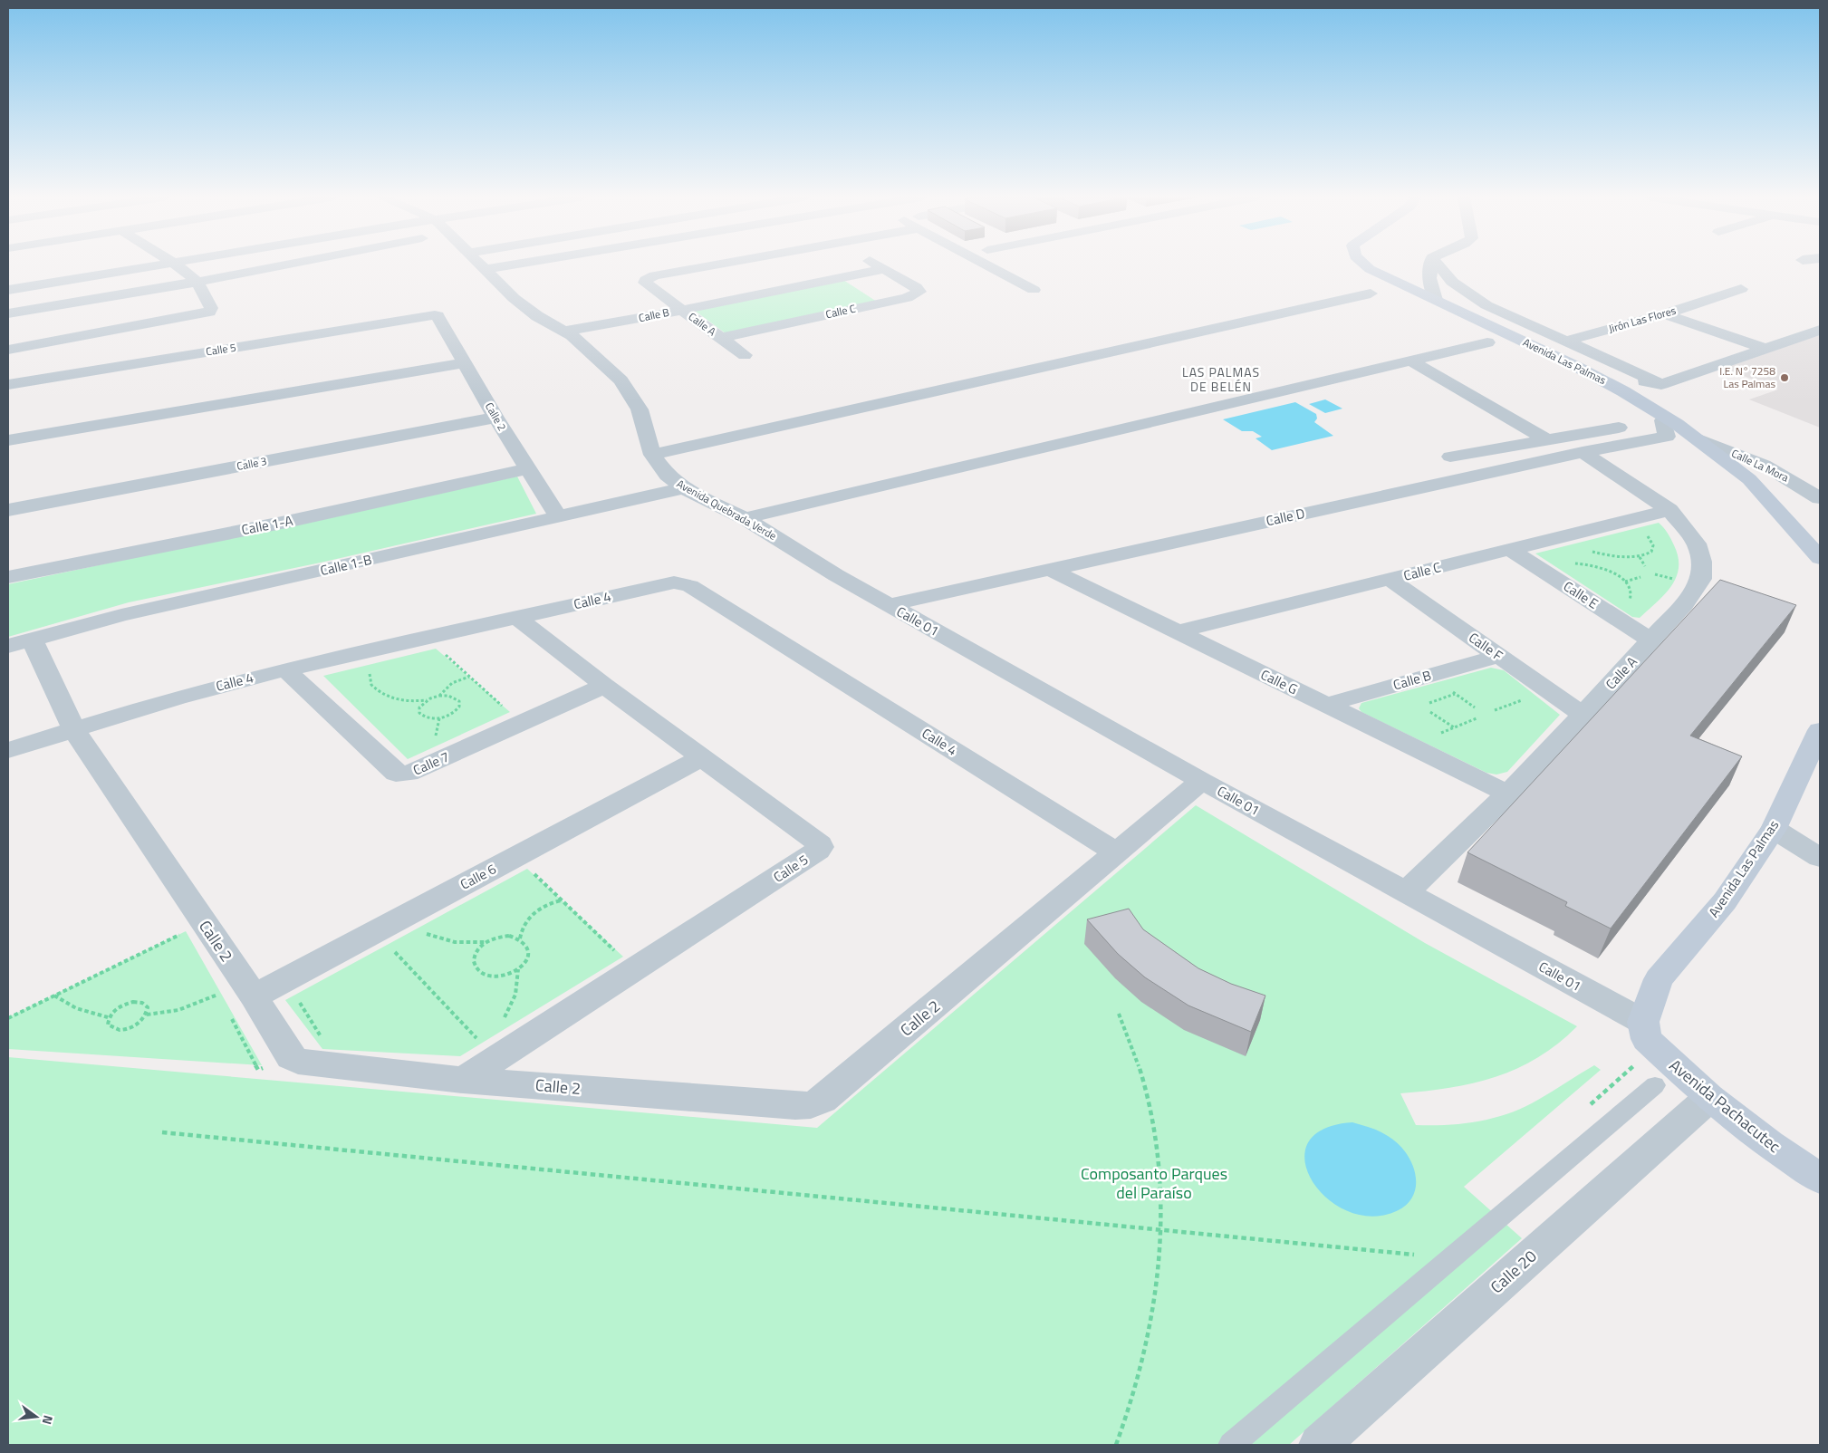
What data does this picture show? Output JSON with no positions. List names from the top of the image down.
{
  "streets": {
    "main road": ["Avenida Las Palmas", "Avenida Pachacutec"],
    "street": [
      "Calle C",
      "Calle B",
      "Jirón Las Flores",
      "Calle A",
      "Calle 5",
      "Calle 2",
      "Calle 3",
      "Calle La Mora",
      "Avenida Quebrada Verde",
      "Calle D",
      "Calle 1-A",
      "Calle 1-B",
      "Calle E",
      "Calle 4",
      "Calle 01",
      "Calle F",
      "Calle G",
      "Calle 7",
      "Calle 6",
      "Calle 20"
    ]
  },
  "crossings": [
    ["Calle C", "Calle B"],
    ["Calle C", "Calle A"],
    ["Calle C", "Calle E"],
    ["Calle C", "Calle F"],
    ["Calle C", "Calle G"],
    ["Calle B", "Calle A"],
    ["Calle B", "Avenida Quebrada Verde"],
    ["Calle B", "Calle F"],
    ["Calle B", "Calle G"],
    ["Calle A", "Calle D"],
    ["Calle A", "Calle E"],
    ["Calle A", "Calle 01"],
    ["Calle A", "Calle F"],
    ["Calle A", "Calle G"],
    ["Calle 5", "Calle 2"],
    ["Calle 5", "Calle 4"],
    ["Calle 5", "Calle 7"],
    ["Calle 5", "Calle 6"],
    ["Avenida Las Palmas", "Calle La Mora"],
    ["Avenida Las Palmas", "Calle D"],
    ["Avenida Las Palmas", "Calle 01"],
    ["Avenida Las Palmas", "Avenida Pachacutec"],
    ["Calle 2", "Calle 3"],
    ["Calle 2", "Calle 1-A"],
    ["Calle 2", "Calle 1-B"],
    ["Calle 2", "Calle 4"],
    ["Calle 2", "Calle 01"],
    ["Calle 2", "Calle 6"],
    ["Avenida Quebrada Verde", "Calle 1-B"],
    ["Avenida Quebrada Verde", "Calle 01"],
    ["Calle D", "Calle 01"],
    ["Calle D", "Calle G"],
    ["Calle 4", "Calle 7"],
    ["Calle 01", "Avenida Pachacutec"],
    ["Avenida Pachacutec", "Calle 20"]
  ],
  "districts": ["LAS PALMAS DE BELÉN"],
  "parks": ["Composanto Parques del Paraíso"],
  "places": ["I.E. N° 7258 Las Palmas"],
  "north": "right"
}
